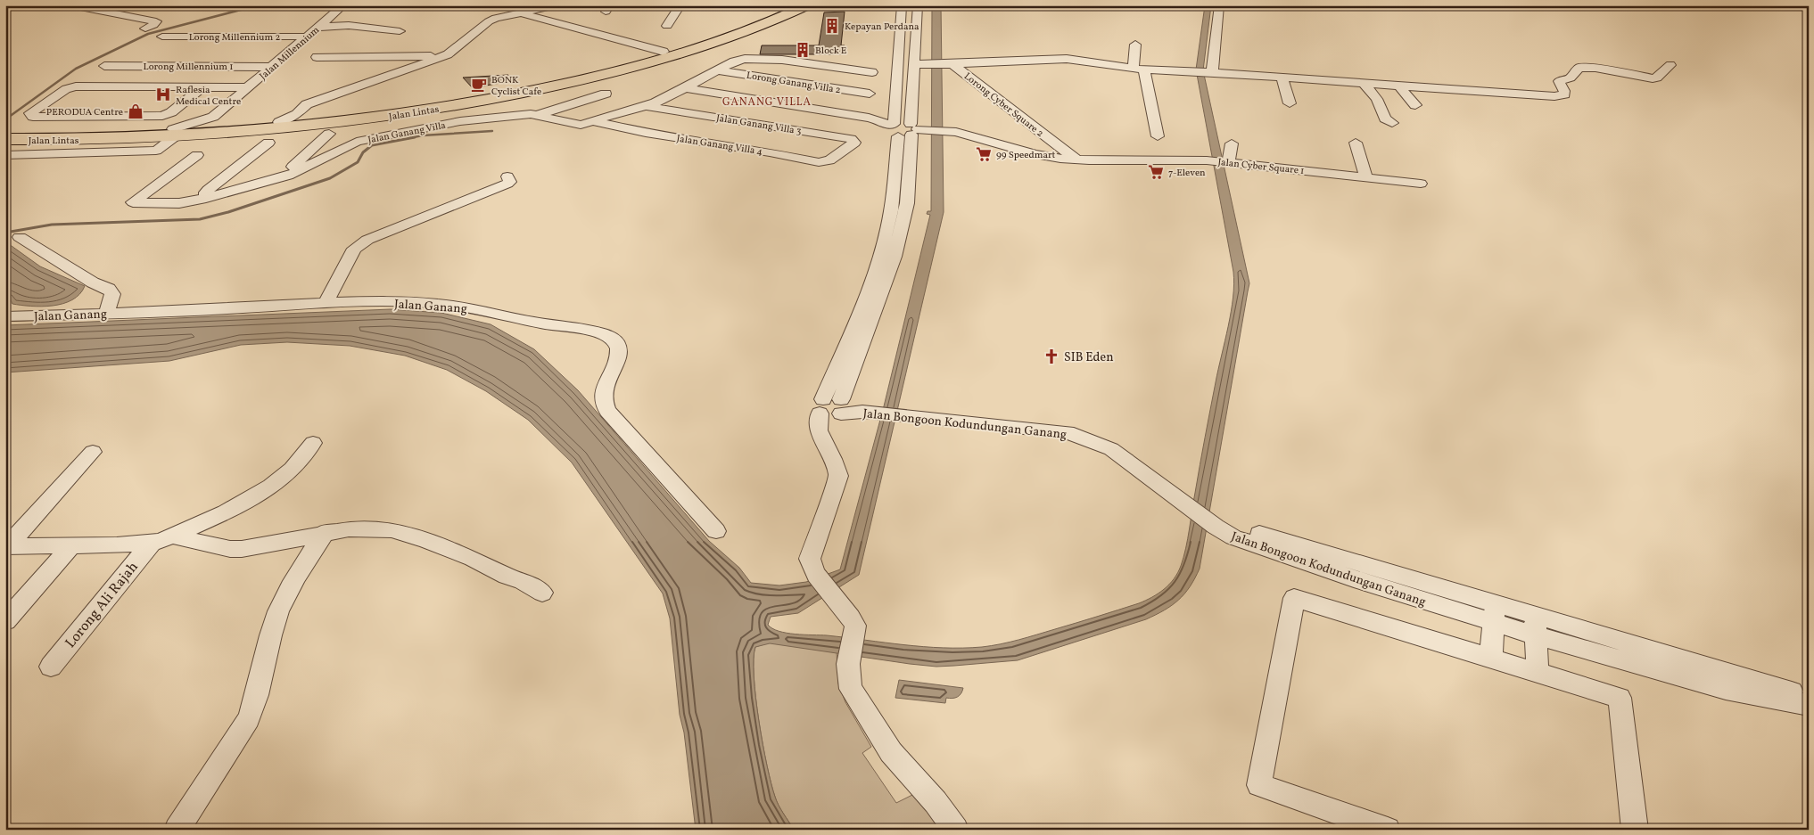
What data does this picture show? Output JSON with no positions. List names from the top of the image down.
{
  "streets": {
    "highway": ["Jalan Lintas"],
    "street": [
      "Lorong Millennium 2",
      "Jalan Millennium",
      "Lorong Millennium 1",
      "Lorong Ganang Villa 2",
      "Lorong Cyber Square 2",
      "Jalan Ganang Villa 3",
      "Jalan Ganang Villa",
      "Jalan Ganang Villa 4",
      "Jalan Cyber Square 1",
      "Jalan Ganang",
      "Jalan Bongoon Kodundungan Ganang",
      "Lorong Ali Rajah"
    ]
  },
  "crossings": [
    ["Lorong Millennium 2", "Jalan Millennium"],
    ["Jalan Millennium", "Lorong Millennium 1"],
    ["Jalan Millennium", "Jalan Lintas"],
    ["Lorong Ganang Villa 2", "Jalan Ganang Villa"],
    ["Lorong Cyber Square 2", "Jalan Cyber Square 1"],
    ["Jalan Ganang Villa 3", "Jalan Ganang Villa"],
    ["Jalan Ganang Villa 3", "Jalan Ganang Villa 4"],
    ["Jalan Ganang Villa", "Jalan Ganang Villa 4"]
  ],
  "districts": ["GANANG VILLA"],
  "places": {
    "building": ["Kepayan Perdana", "Block E"],
    "cafe": ["BONK Cyclist Cafe"],
    "hospital": ["Raflesia Medical Centre"],
    "shop": ["PERODUA Centre"],
    "supermarket": ["99 Speedmart", "7-Eleven"],
    "church": ["SIB Eden"]
  }
}
